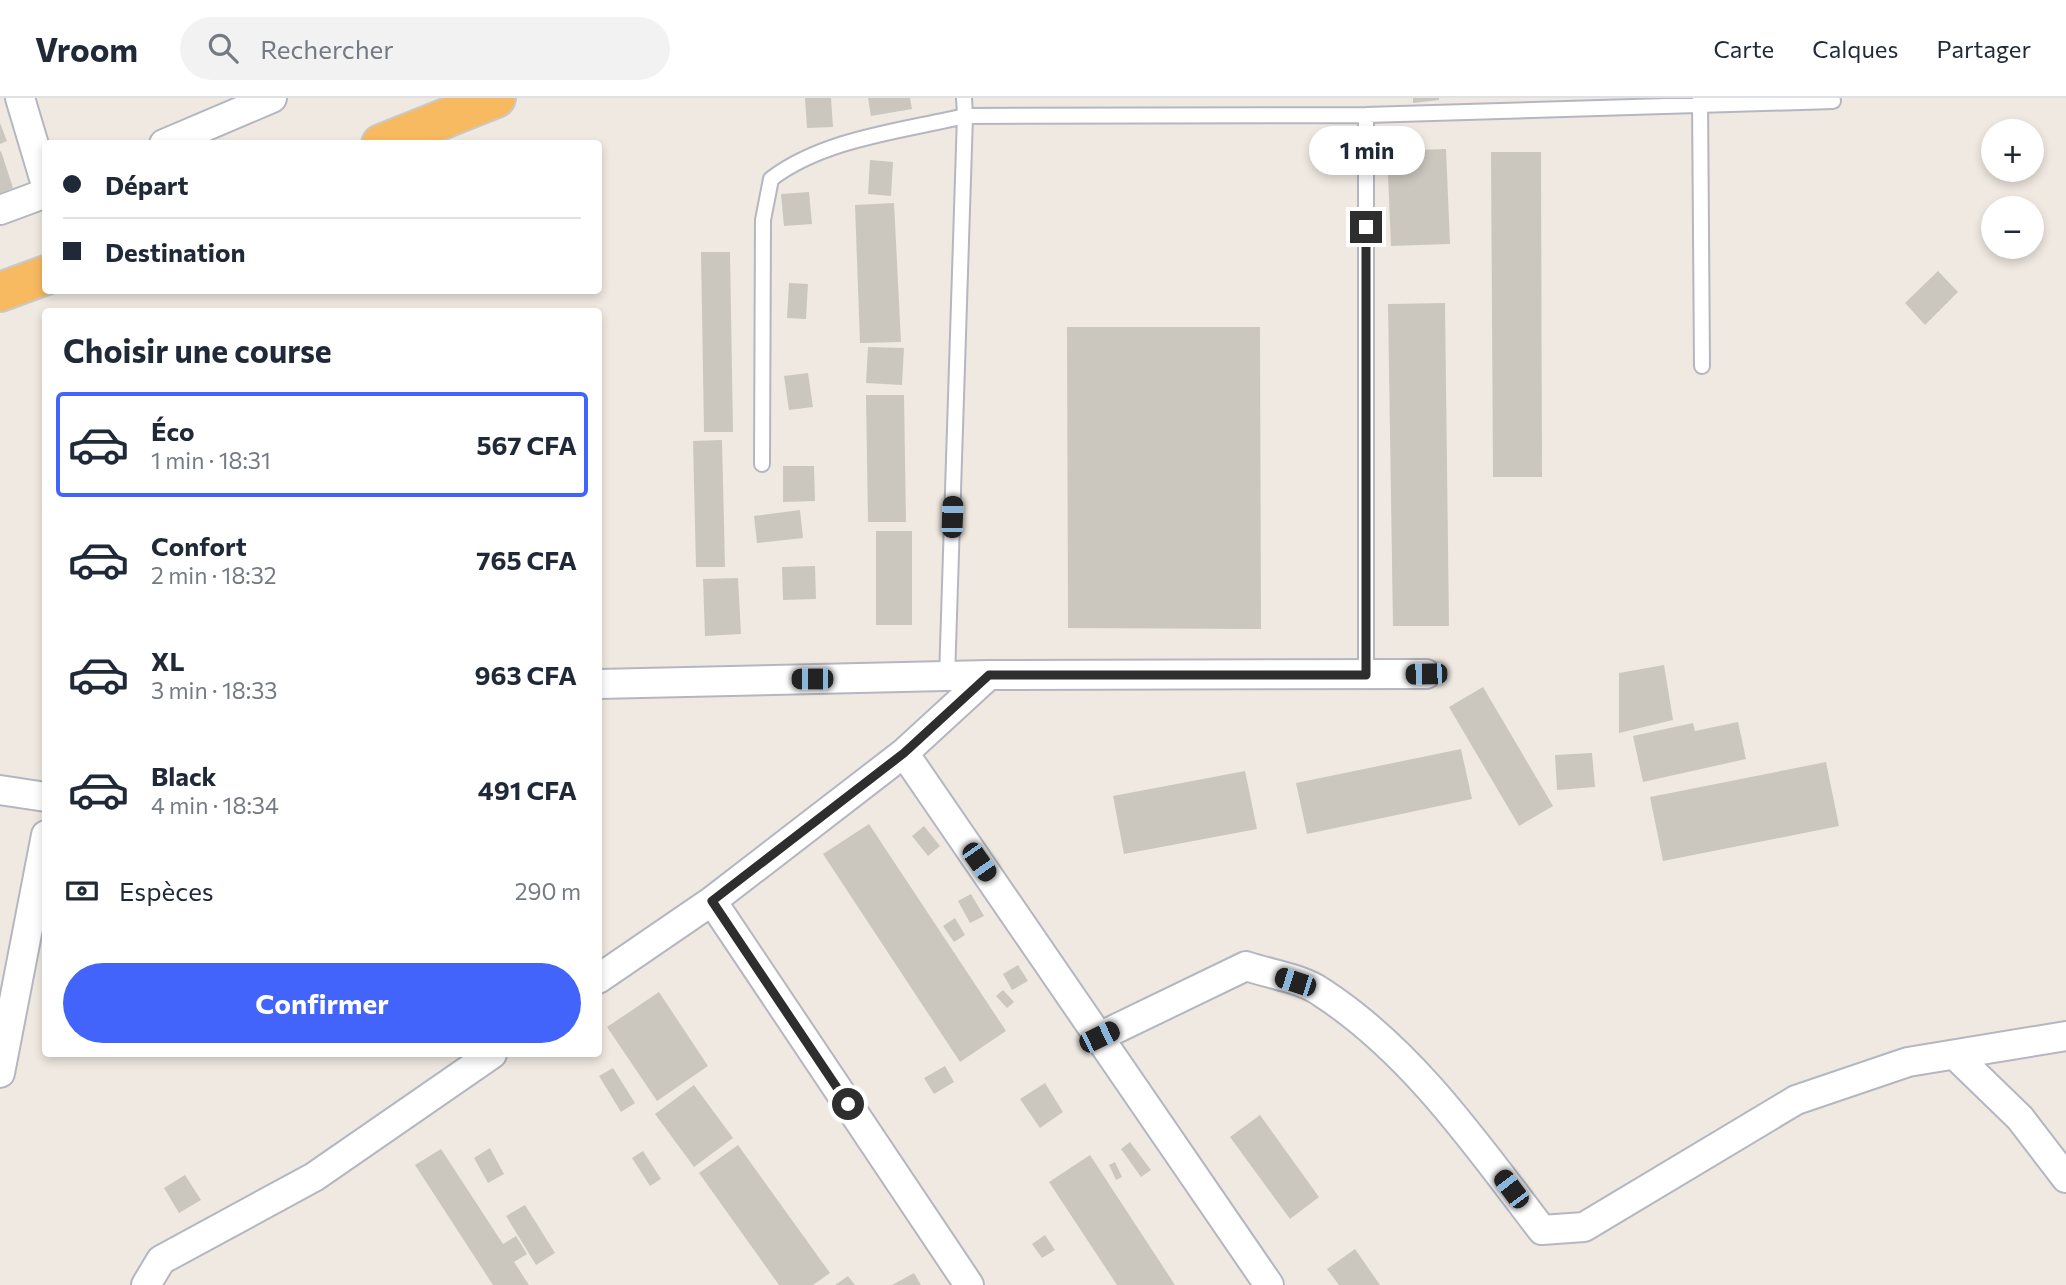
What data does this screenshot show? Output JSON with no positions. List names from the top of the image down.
{
  "page": {
    "header": "Vroom",
    "search": "Rechercher",
    "nav": ["Carte", "Calques", "Partager"],
    "map_buttons": ["+", "−"],
    "bubble": "1 min",
    "banner": ["Départ", "Destination"],
    "heading": "Choisir une course",
    "list": [
      {
        "name": "Éco",
        "note": "1 min · 18:31",
        "value": "567 CFA"
      },
      {
        "name": "Confort",
        "note": "2 min · 18:32",
        "value": "765 CFA"
      },
      {
        "name": "XL",
        "note": "3 min · 18:33",
        "value": "963 CFA"
      },
      {
        "name": "Black",
        "note": "4 min · 18:34",
        "value": "491 CFA"
      }
    ],
    "pay": ["Espèces", "290 m"],
    "buttons": "Confirmer"
  }
}
